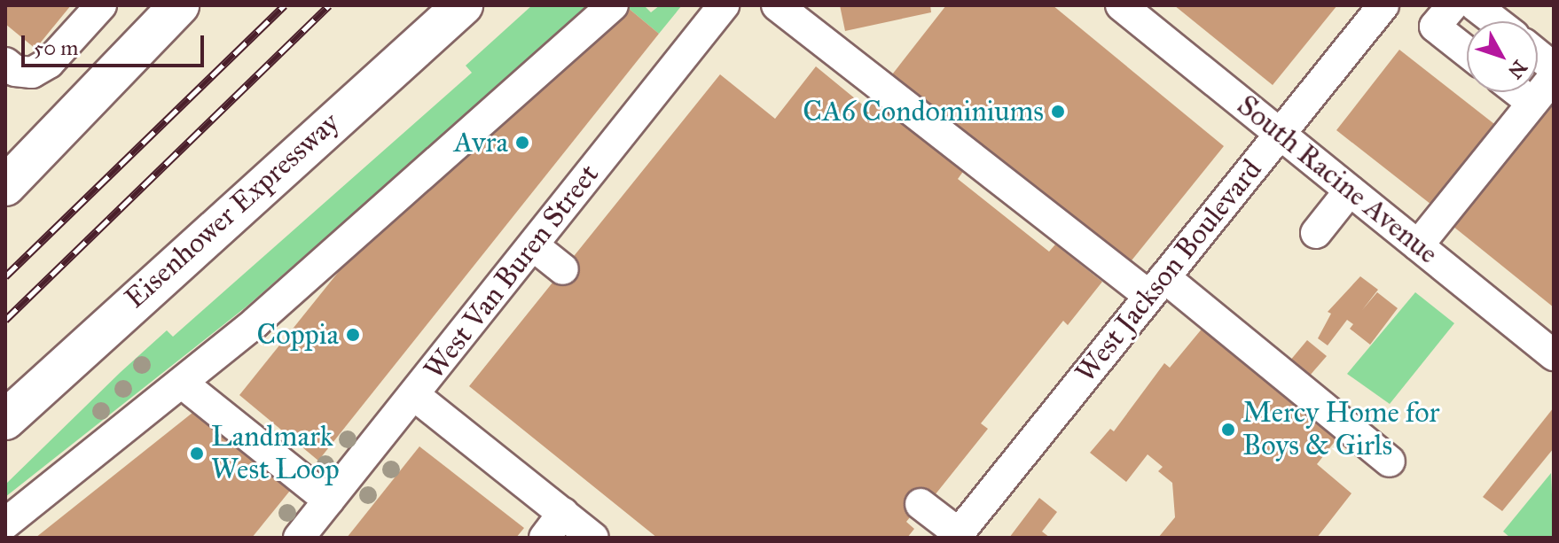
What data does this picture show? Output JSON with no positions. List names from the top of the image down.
{
  "streets": {
    "highway": ["Eisenhower Expressway"],
    "street": ["South Racine Avenue", "West Jackson Boulevard", "West Van Buren Street"]
  },
  "crossings": [
    ["South Racine Avenue", "West Jackson Boulevard"]
  ],
  "places": [
    "CA6 Condominiums",
    "Avra",
    "Coppia",
    "Mercy Home for Boys & Girls",
    "Landmark West Loop"
  ],
  "scale_bar": "50 m",
  "north": "bottom right"
}
